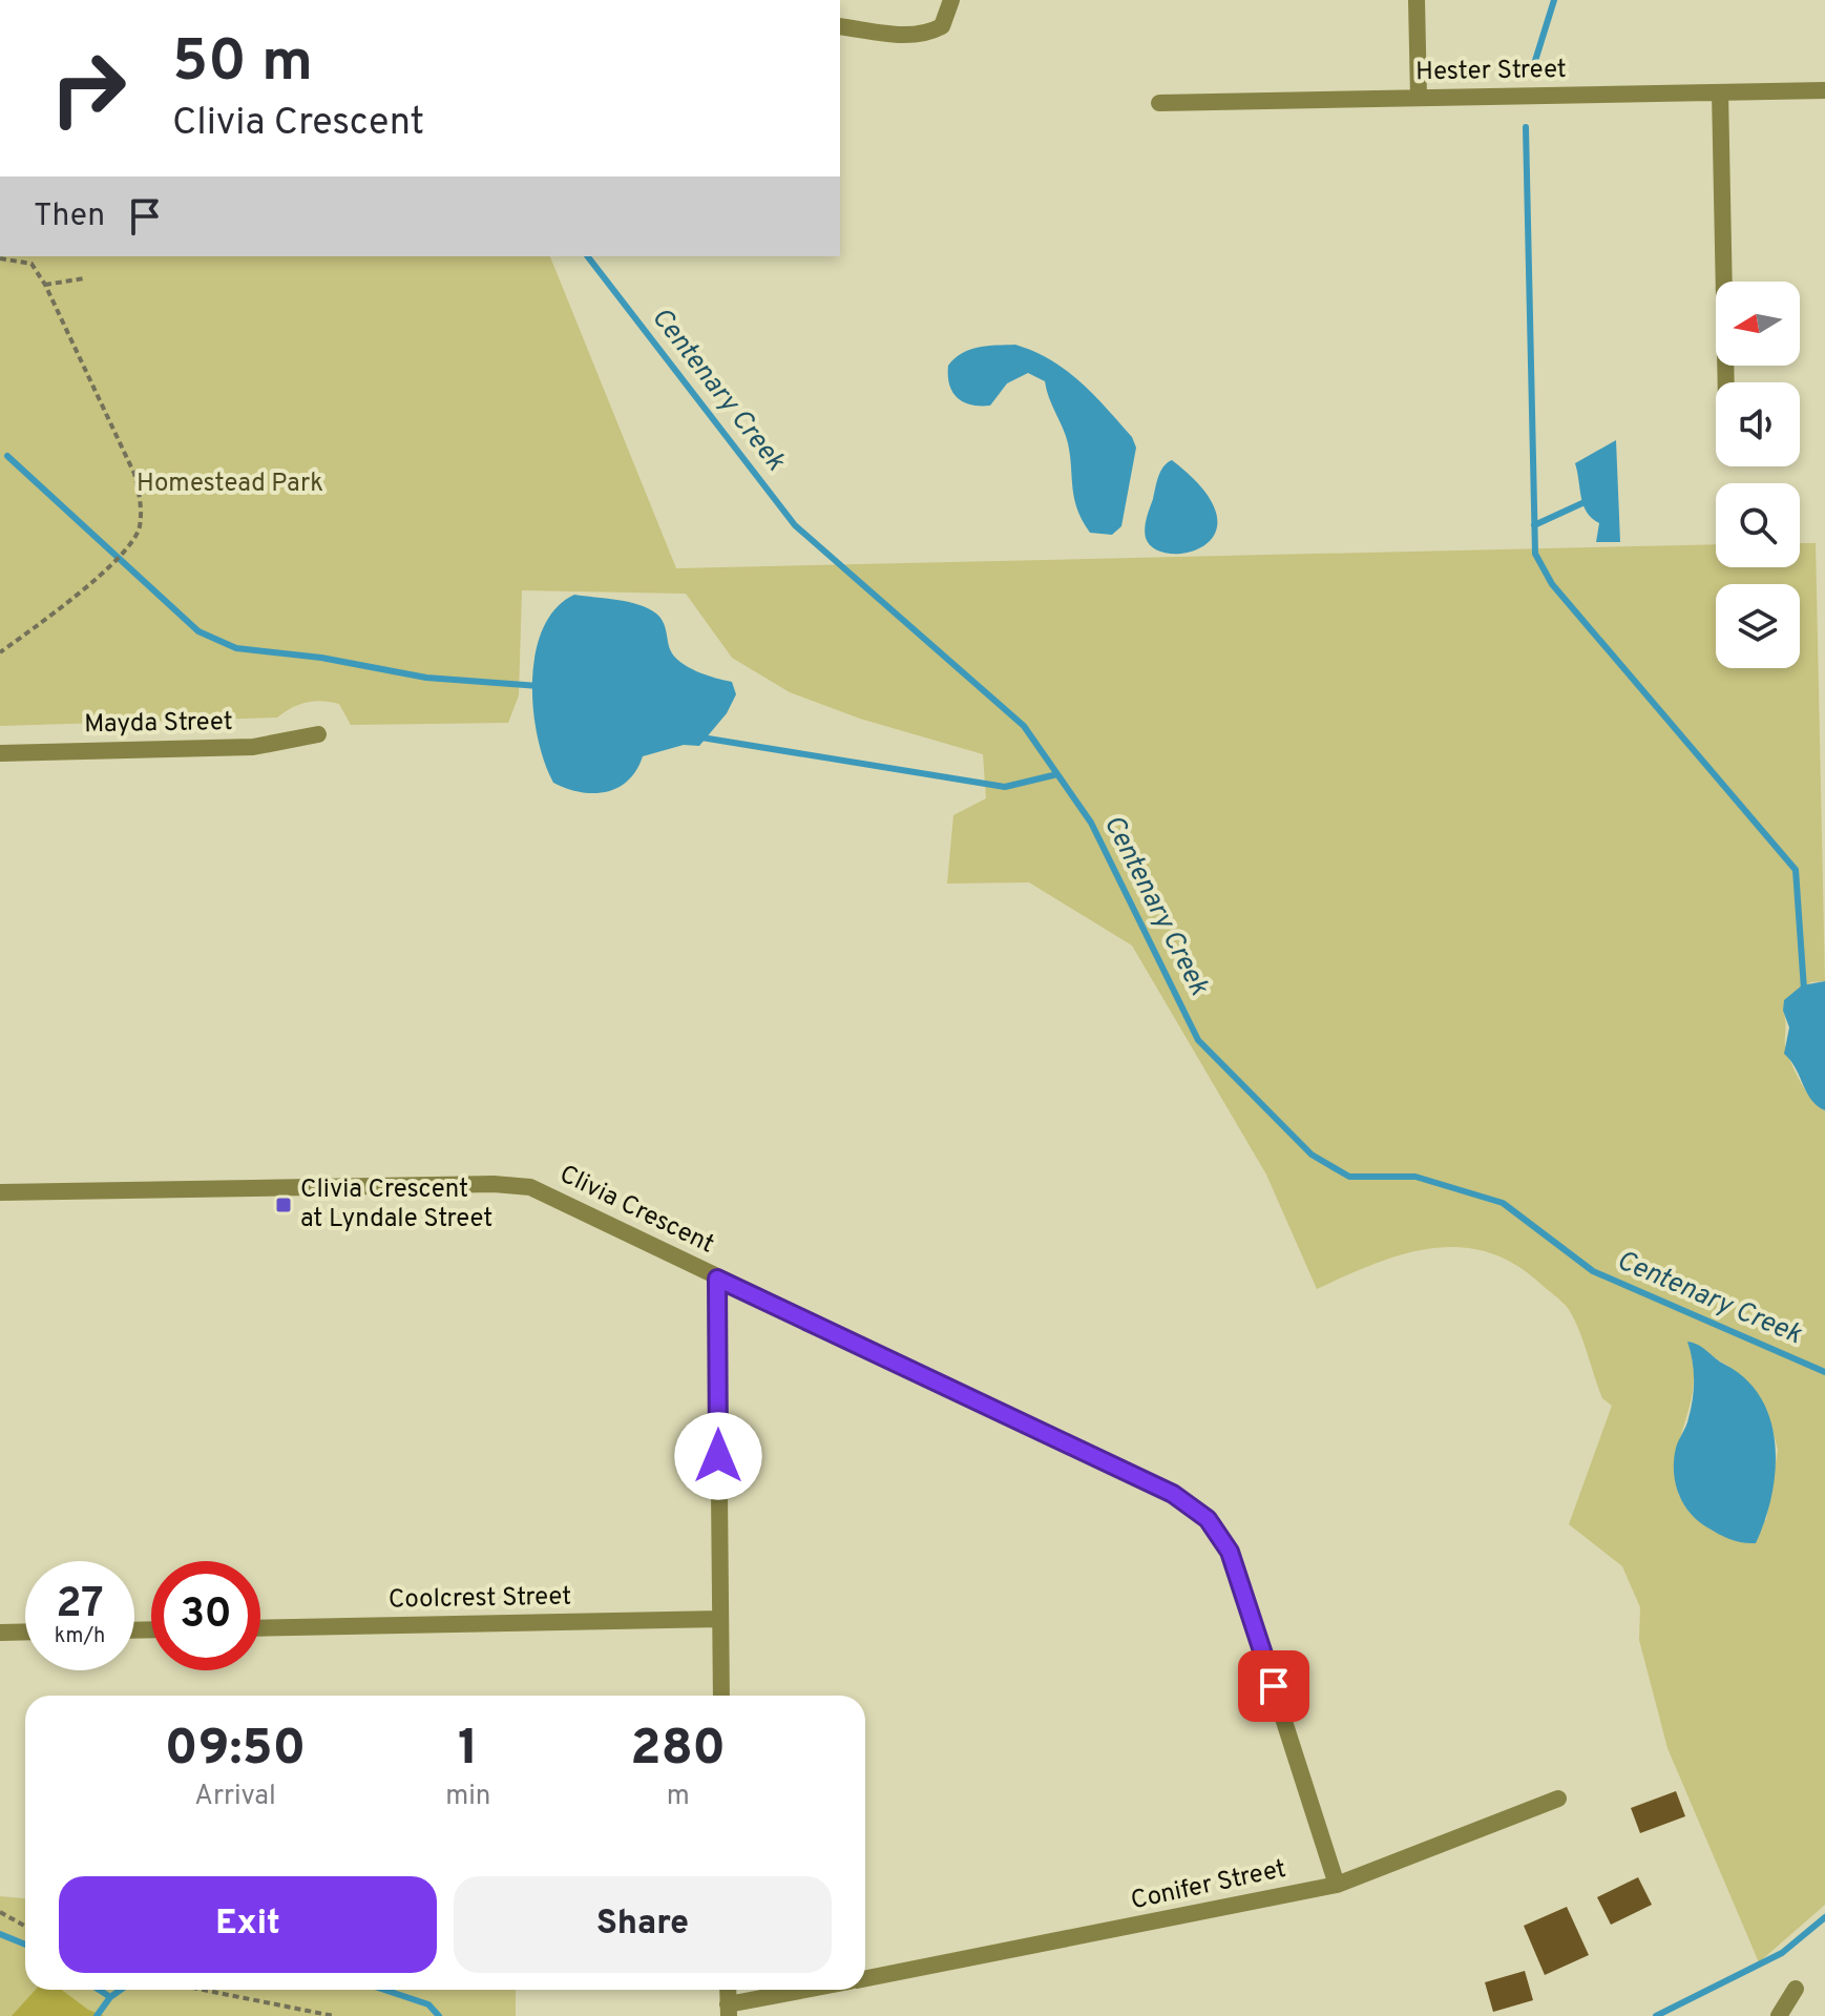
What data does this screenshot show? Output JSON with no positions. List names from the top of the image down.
{
  "streets": {
    "street": [
      "Hester Street",
      "Mayda Street",
      "Clivia Crescent",
      "Coolcrest Street",
      "Conifer Street"
    ]
  },
  "crossings": [
    ["Clivia Crescent", "Conifer Street"]
  ],
  "water": ["Centenary Creek"],
  "parks": ["Homestead Park"],
  "places": {
    "transit": ["Clivia Crescent at Lyndale Street"]
  },
  "north": "left",
  "page": {
    "turn": ["50 m", "Clivia Crescent"],
    "then": "Then",
    "speed": "27 km/h",
    "limit": "30",
    "eta": [
      "09:50",
      "Arrival",
      "1",
      "min",
      "280",
      "m"
    ],
    "buttons": ["Exit", "Share"]
  }
}
